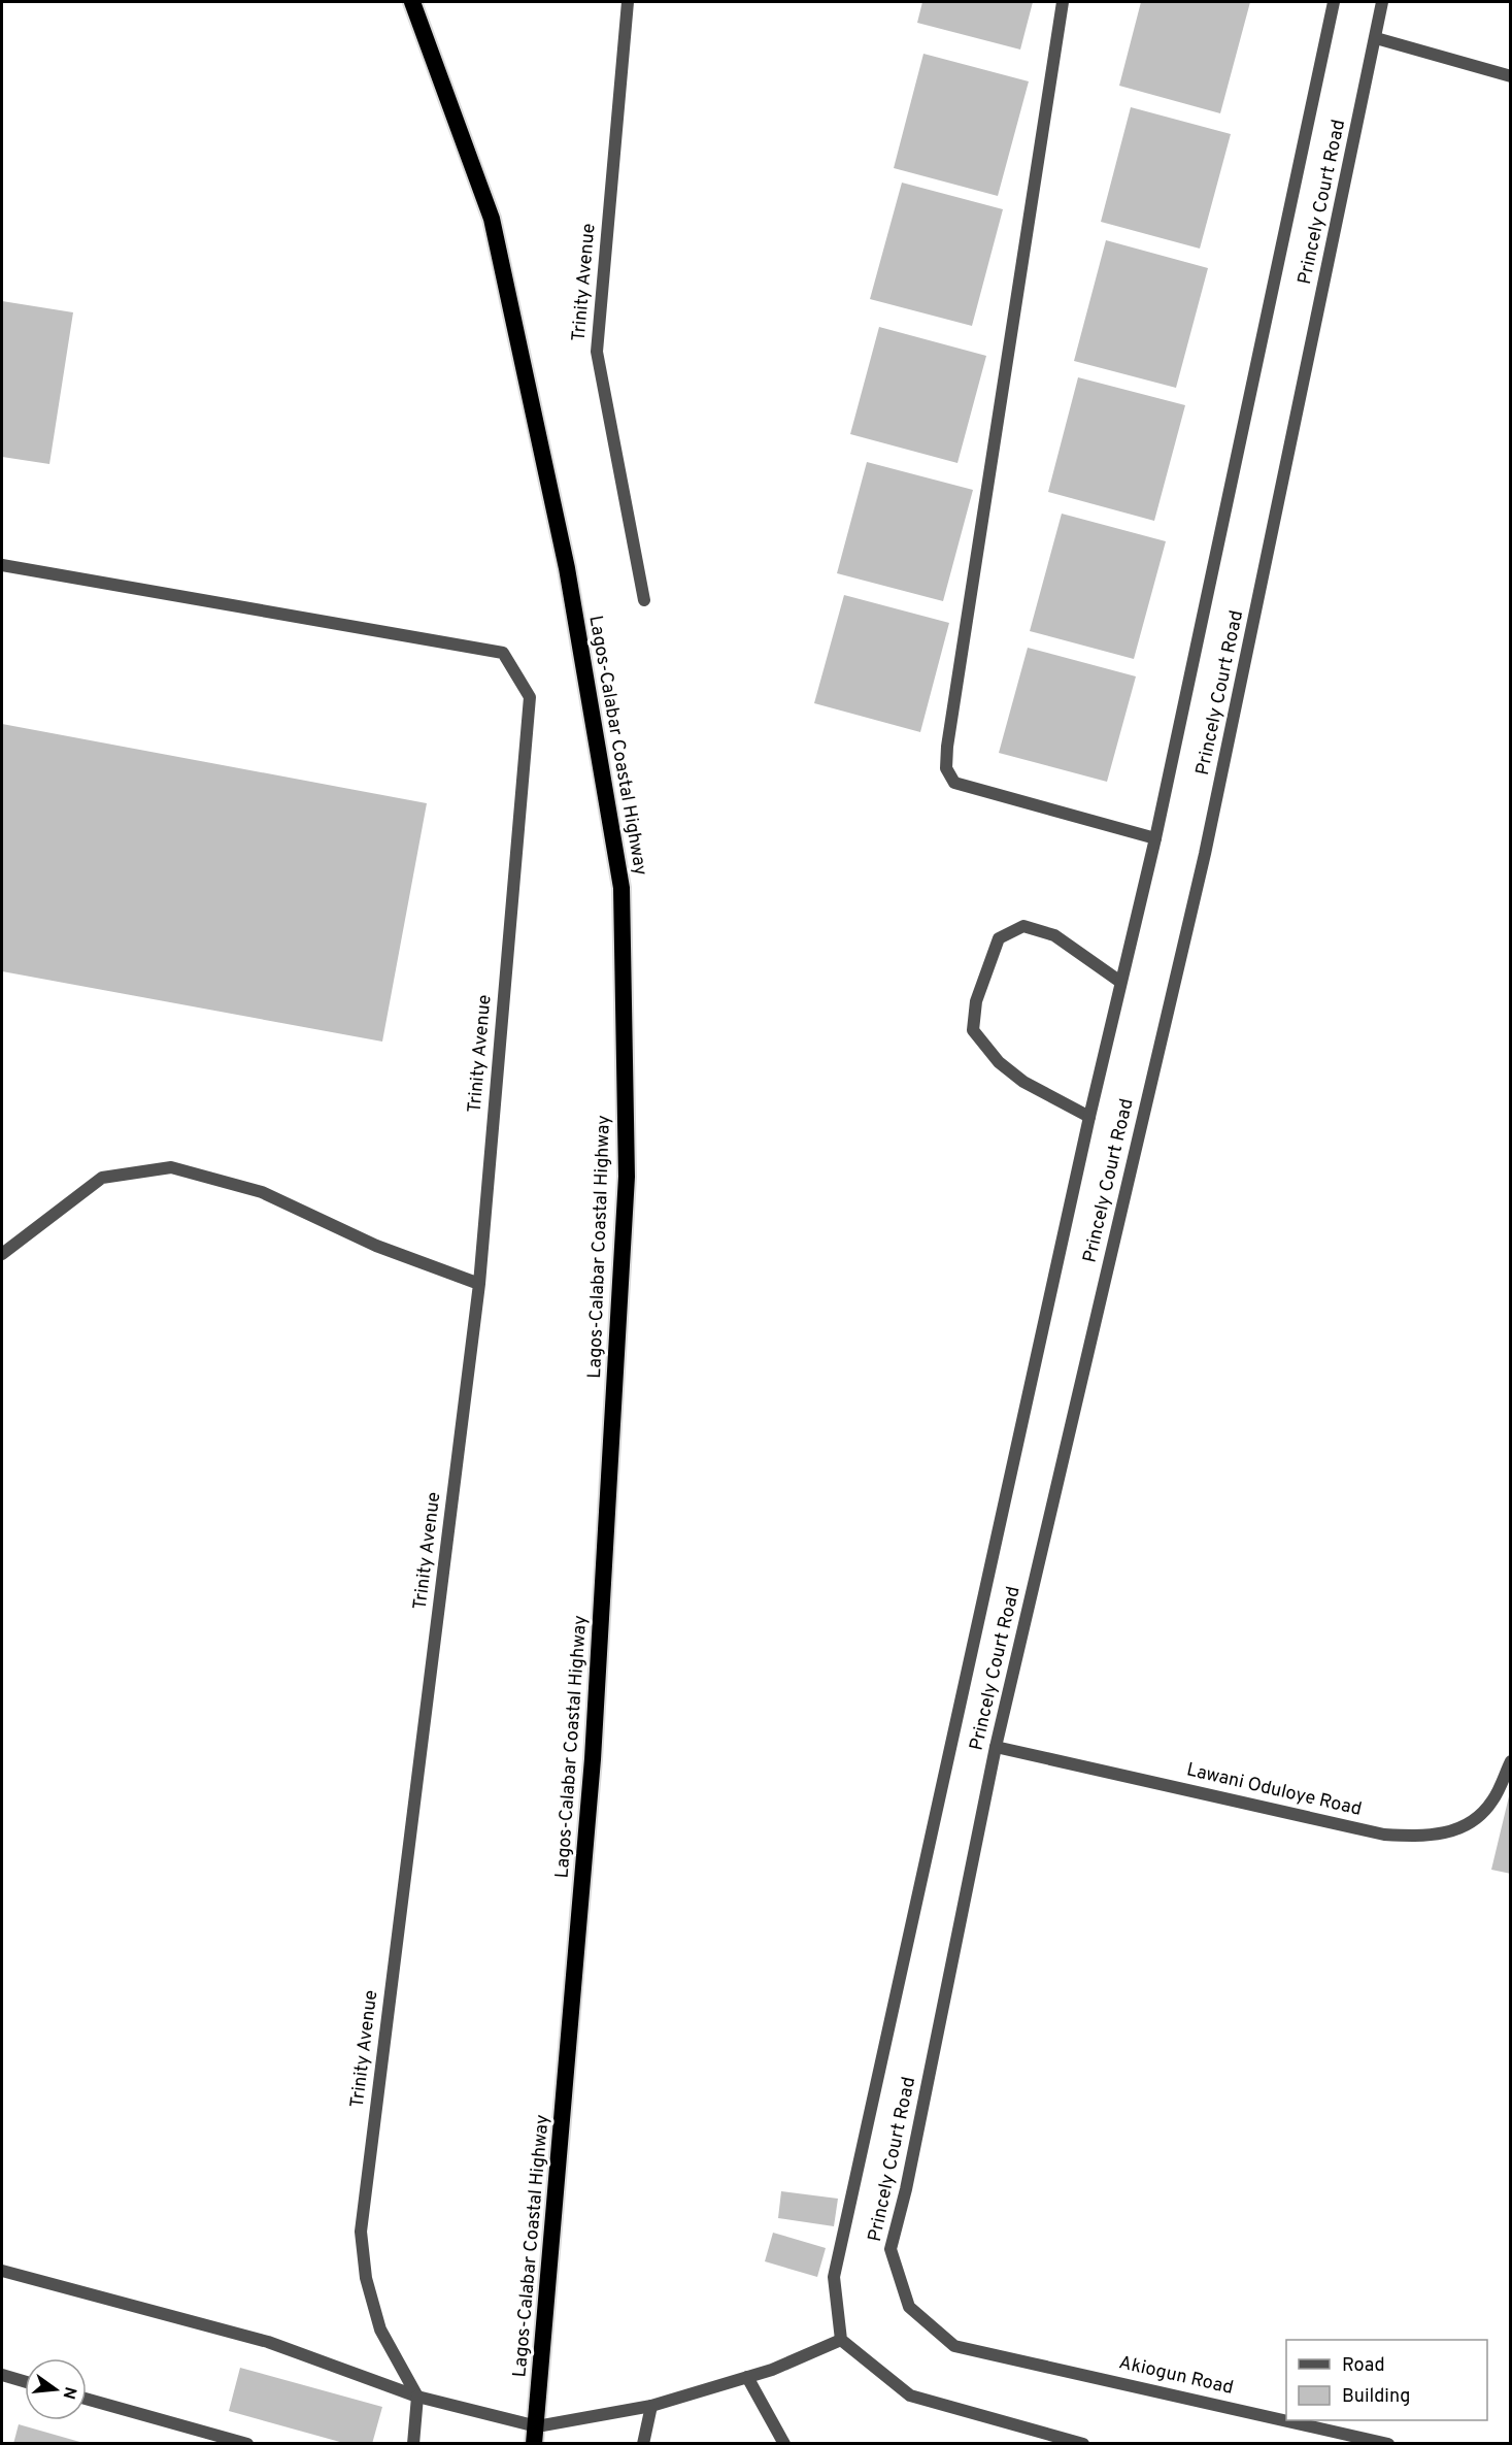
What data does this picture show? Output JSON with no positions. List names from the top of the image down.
{
  "streets": {
    "highway": ["Lagos-Calabar Coastal Highway"],
    "street": [
      "Princely Court Road",
      "Trinity Avenue",
      "Lawani Oduloye Road",
      "Akiogun Road"
    ]
  },
  "crossings": [
    ["Princely Court Road", "Lawani Oduloye Road"],
    ["Princely Court Road", "Akiogun Road"]
  ],
  "legend": ["Road", "Building"],
  "north": "right"
}
